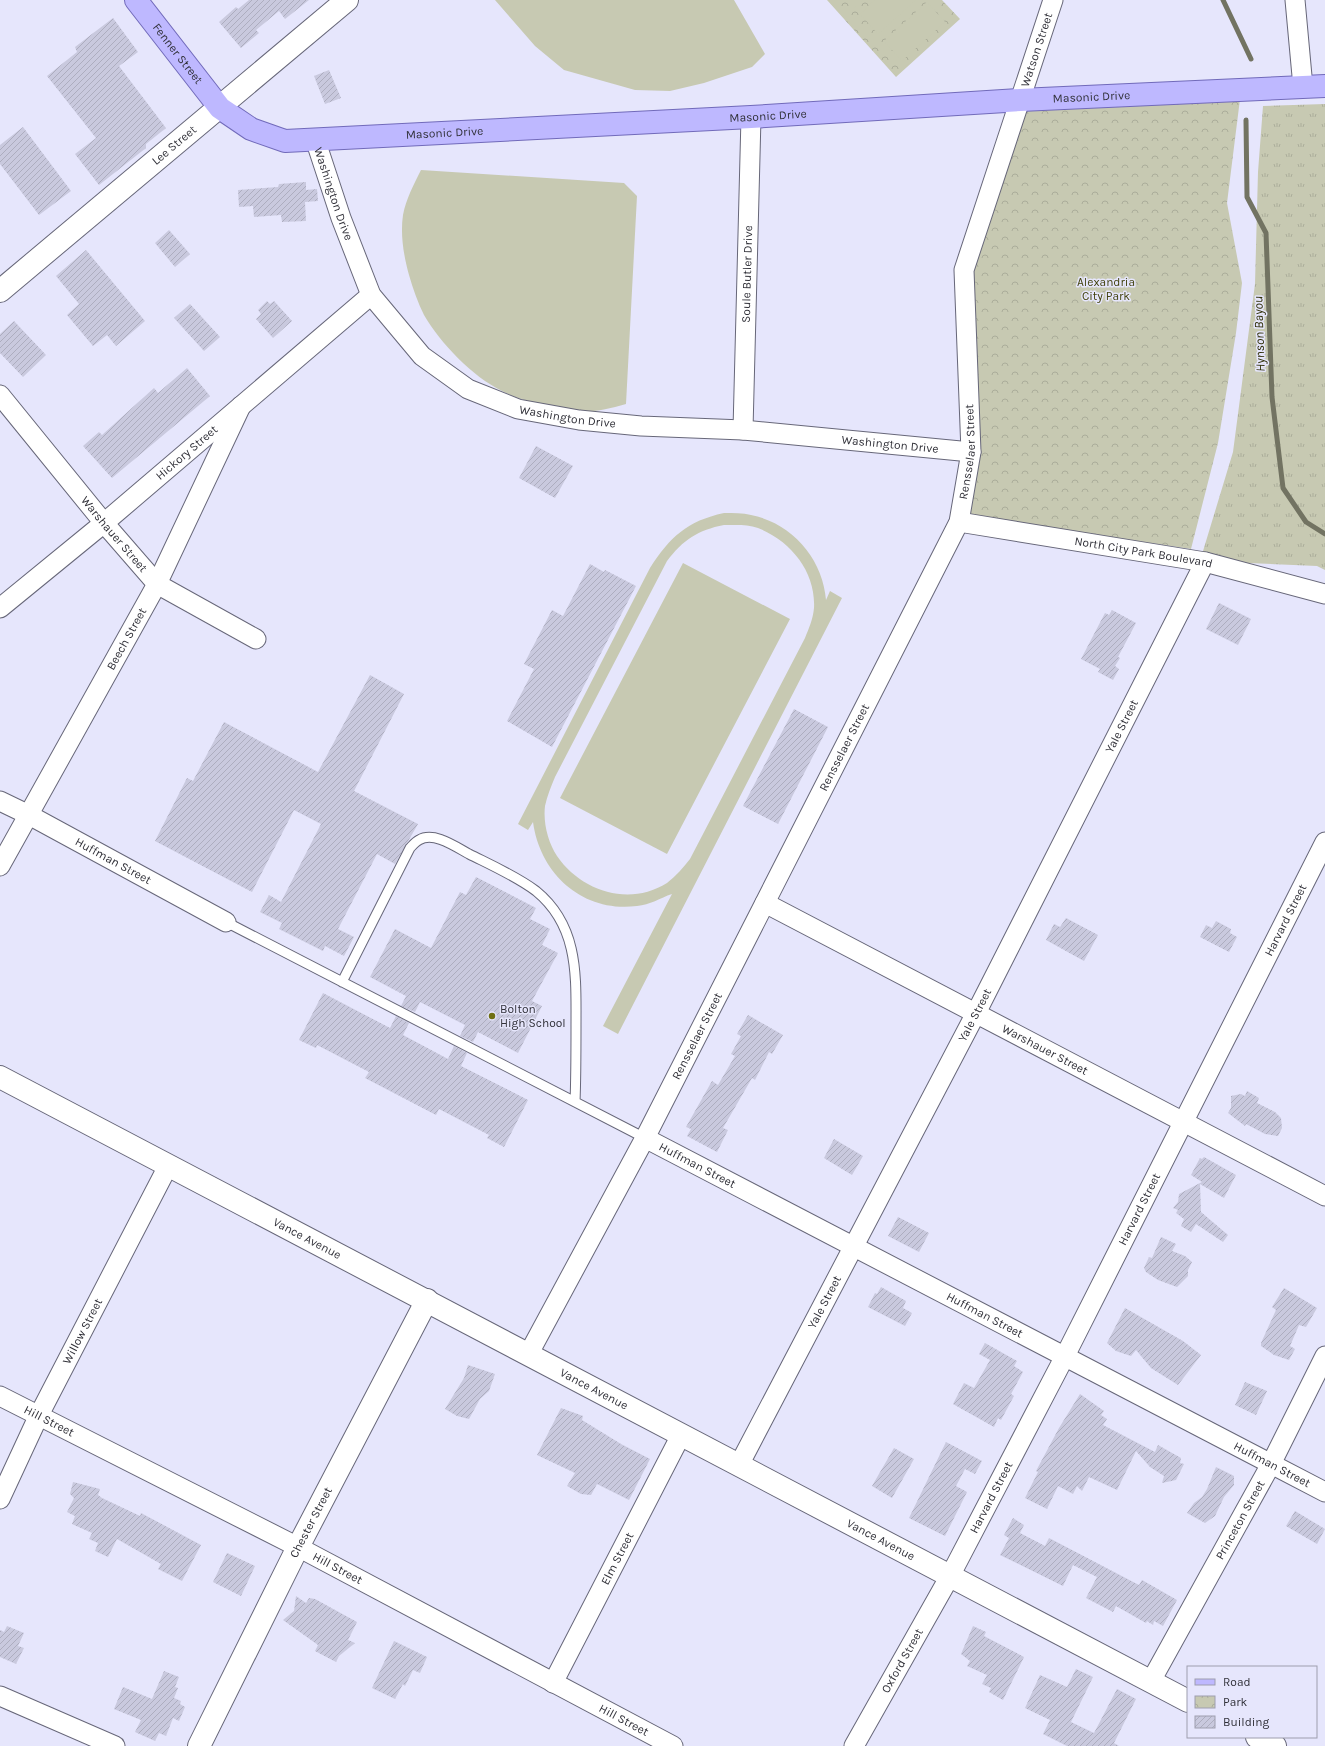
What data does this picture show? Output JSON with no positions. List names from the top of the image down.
{
  "streets": {
    "main road": ["Fenner Street", "Masonic Drive"],
    "street": [
      "Watson Street",
      "Lee Street",
      "Washington Drive",
      "Soule Butler Drive",
      "Rensselaer Street",
      "Hickory Street",
      "Warshauer Street",
      "North City Park Boulevard",
      "Beech Street",
      "Yale Street",
      "Huffman Street",
      "Harvard Street",
      "Vance Avenue",
      "Willow Street",
      "Hill Street",
      "Princeton Street",
      "Chester Street",
      "Elm Street",
      "Oxford Street"
    ]
  },
  "crossings": [
    ["Watson Street", "Masonic Drive"],
    ["Watson Street", "Rensselaer Street"],
    ["Fenner Street", "Masonic Drive"],
    ["Fenner Street", "Lee Street"],
    ["Masonic Drive", "Lee Street"],
    ["Masonic Drive", "Washington Drive"],
    ["Masonic Drive", "Soule Butler Drive"],
    ["Masonic Drive", "Rensselaer Street"],
    ["Washington Drive", "Soule Butler Drive"],
    ["Washington Drive", "Rensselaer Street"],
    ["Washington Drive", "Hickory Street"],
    ["Rensselaer Street", "Warshauer Street"],
    ["Rensselaer Street", "North City Park Boulevard"],
    ["Rensselaer Street", "Huffman Street"],
    ["Rensselaer Street", "Vance Avenue"],
    ["Hickory Street", "Warshauer Street"],
    ["Hickory Street", "Beech Street"],
    ["Warshauer Street", "Beech Street"],
    ["Warshauer Street", "Yale Street"],
    ["Warshauer Street", "Harvard Street"],
    ["North City Park Boulevard", "Yale Street"],
    ["Beech Street", "Huffman Street"],
    ["Yale Street", "Huffman Street"],
    ["Yale Street", "Vance Avenue"],
    ["Huffman Street", "Harvard Street"],
    ["Huffman Street", "Princeton Street"],
    ["Harvard Street", "Vance Avenue"],
    ["Harvard Street", "Oxford Street"],
    ["Vance Avenue", "Willow Street"],
    ["Vance Avenue", "Princeton Street"],
    ["Vance Avenue", "Chester Street"],
    ["Vance Avenue", "Elm Street"],
    ["Vance Avenue", "Oxford Street"],
    ["Willow Street", "Hill Street"],
    ["Hill Street", "Chester Street"],
    ["Hill Street", "Elm Street"]
  ],
  "water": ["Hynson Bayou"],
  "parks": ["Alexandria City Park"],
  "places": ["Bolton High School"],
  "legend": ["Road", "Park", "Building"]
}
